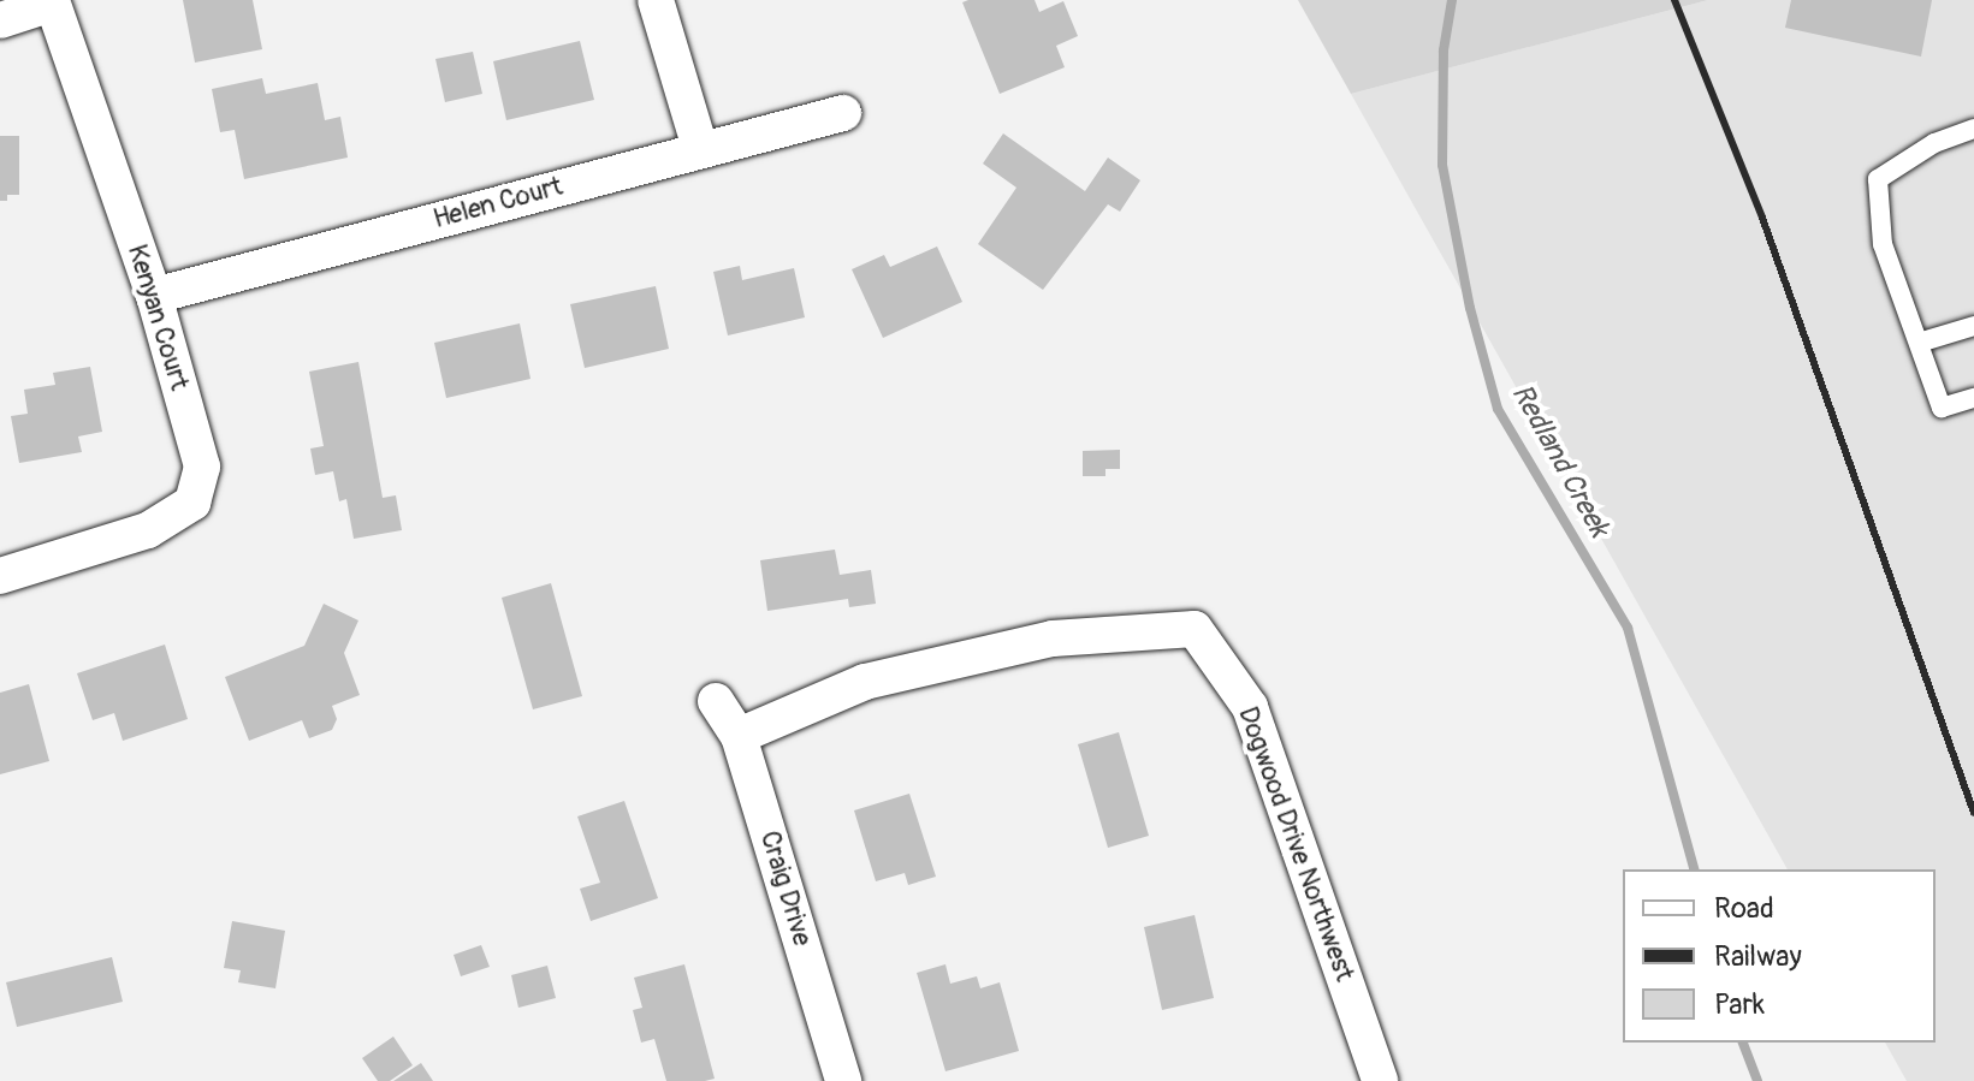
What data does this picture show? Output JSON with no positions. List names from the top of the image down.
{
  "streets": {
    "street": [
      "Helen Court",
      "Kenyan Court",
      "Dogwood Drive Northwest",
      "Craig Drive"
    ]
  },
  "crossings": [
    ["Helen Court", "Kenyan Court"],
    ["Dogwood Drive Northwest", "Craig Drive"]
  ],
  "water": ["Redland Creek"],
  "legend": ["Road", "Railway", "Park"]
}
